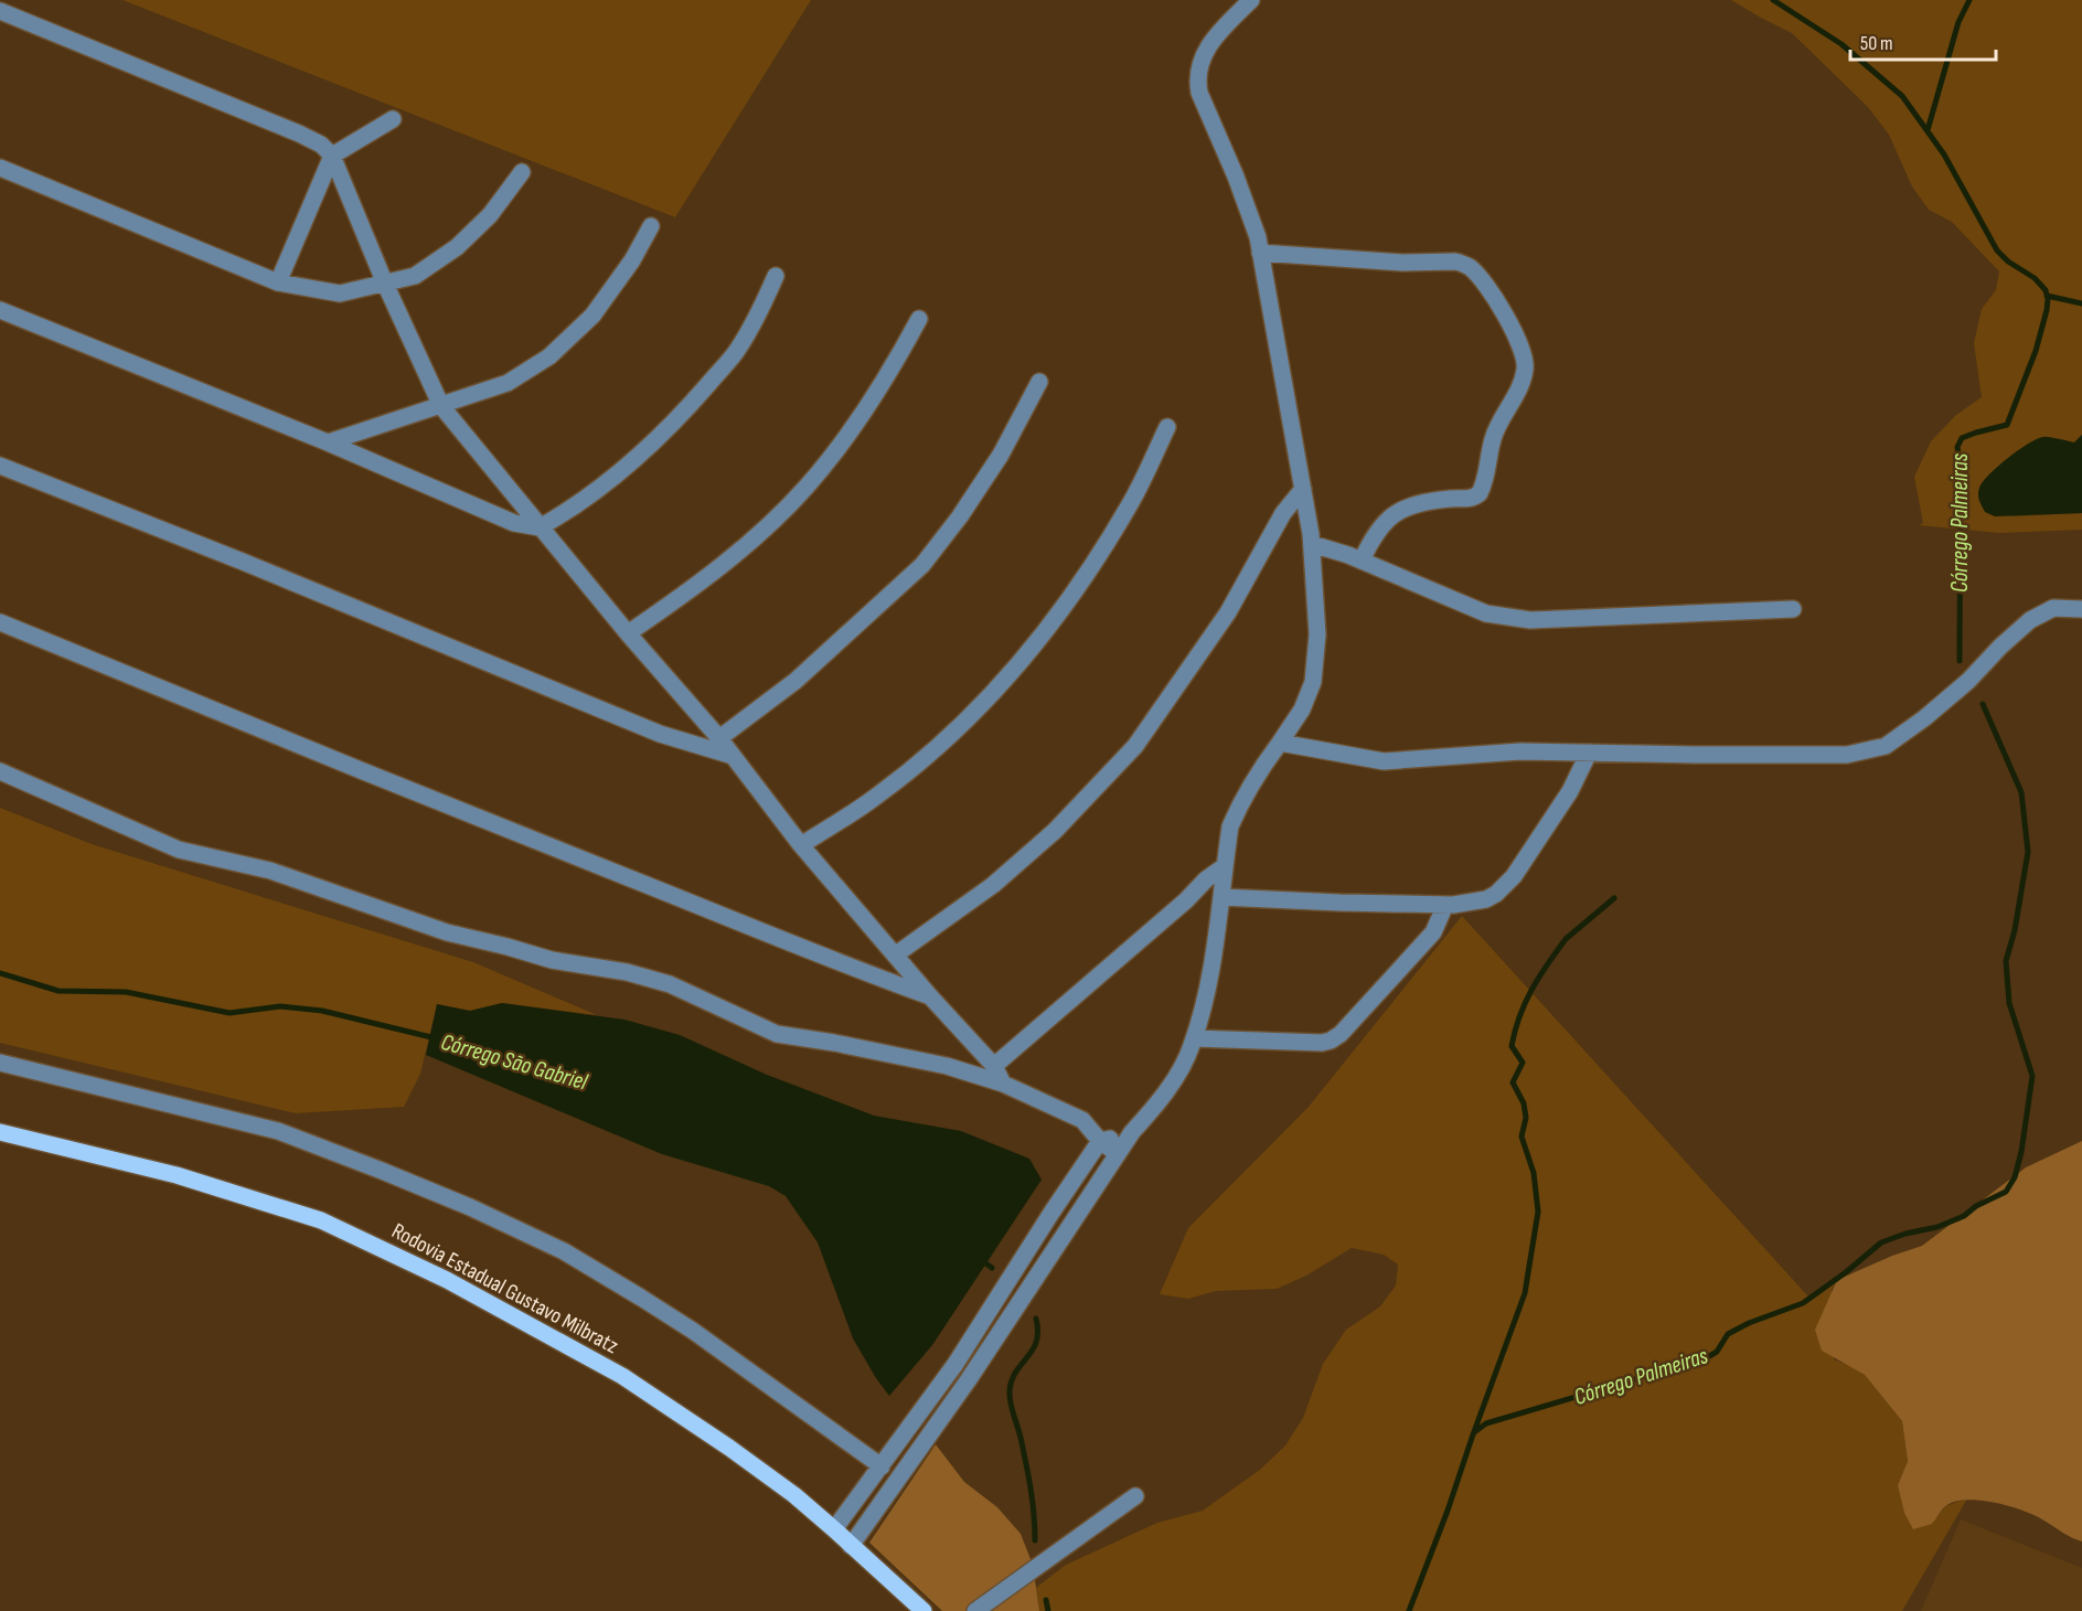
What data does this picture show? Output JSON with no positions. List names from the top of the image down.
{
  "streets": {
    "main road": ["Rodovia Estadual Gustavo Milbratz"]
  },
  "water": ["Córrego Palmeiras", "Córrego São Gabriel"],
  "scale_bar": "50 m"
}
